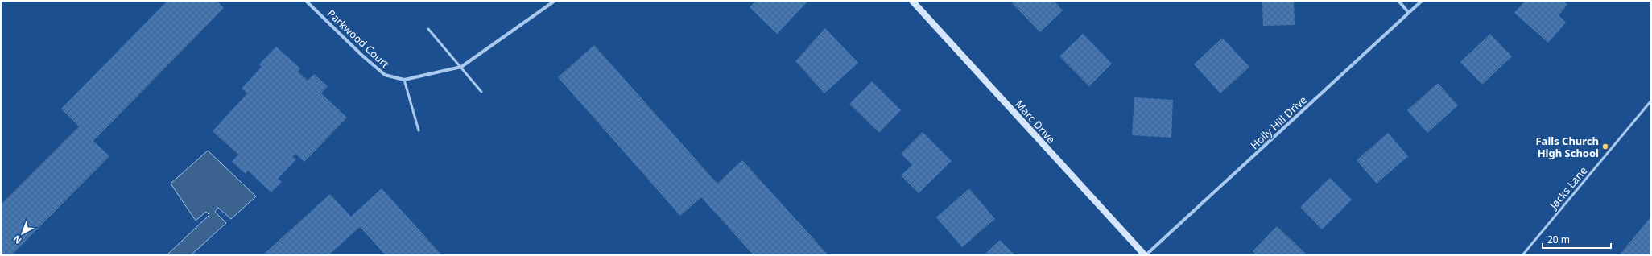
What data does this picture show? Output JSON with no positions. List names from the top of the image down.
{
  "streets": {
    "street": ["Parkwood Court", "Marc Drive", "Holly Hill Drive"],
    "lane": ["Jacks Lane"]
  },
  "crossings": [
    ["Marc Drive", "Holly Hill Drive"]
  ],
  "places": ["Falls Church High School"],
  "scale_bar": "20 m",
  "north": "bottom left"
}
